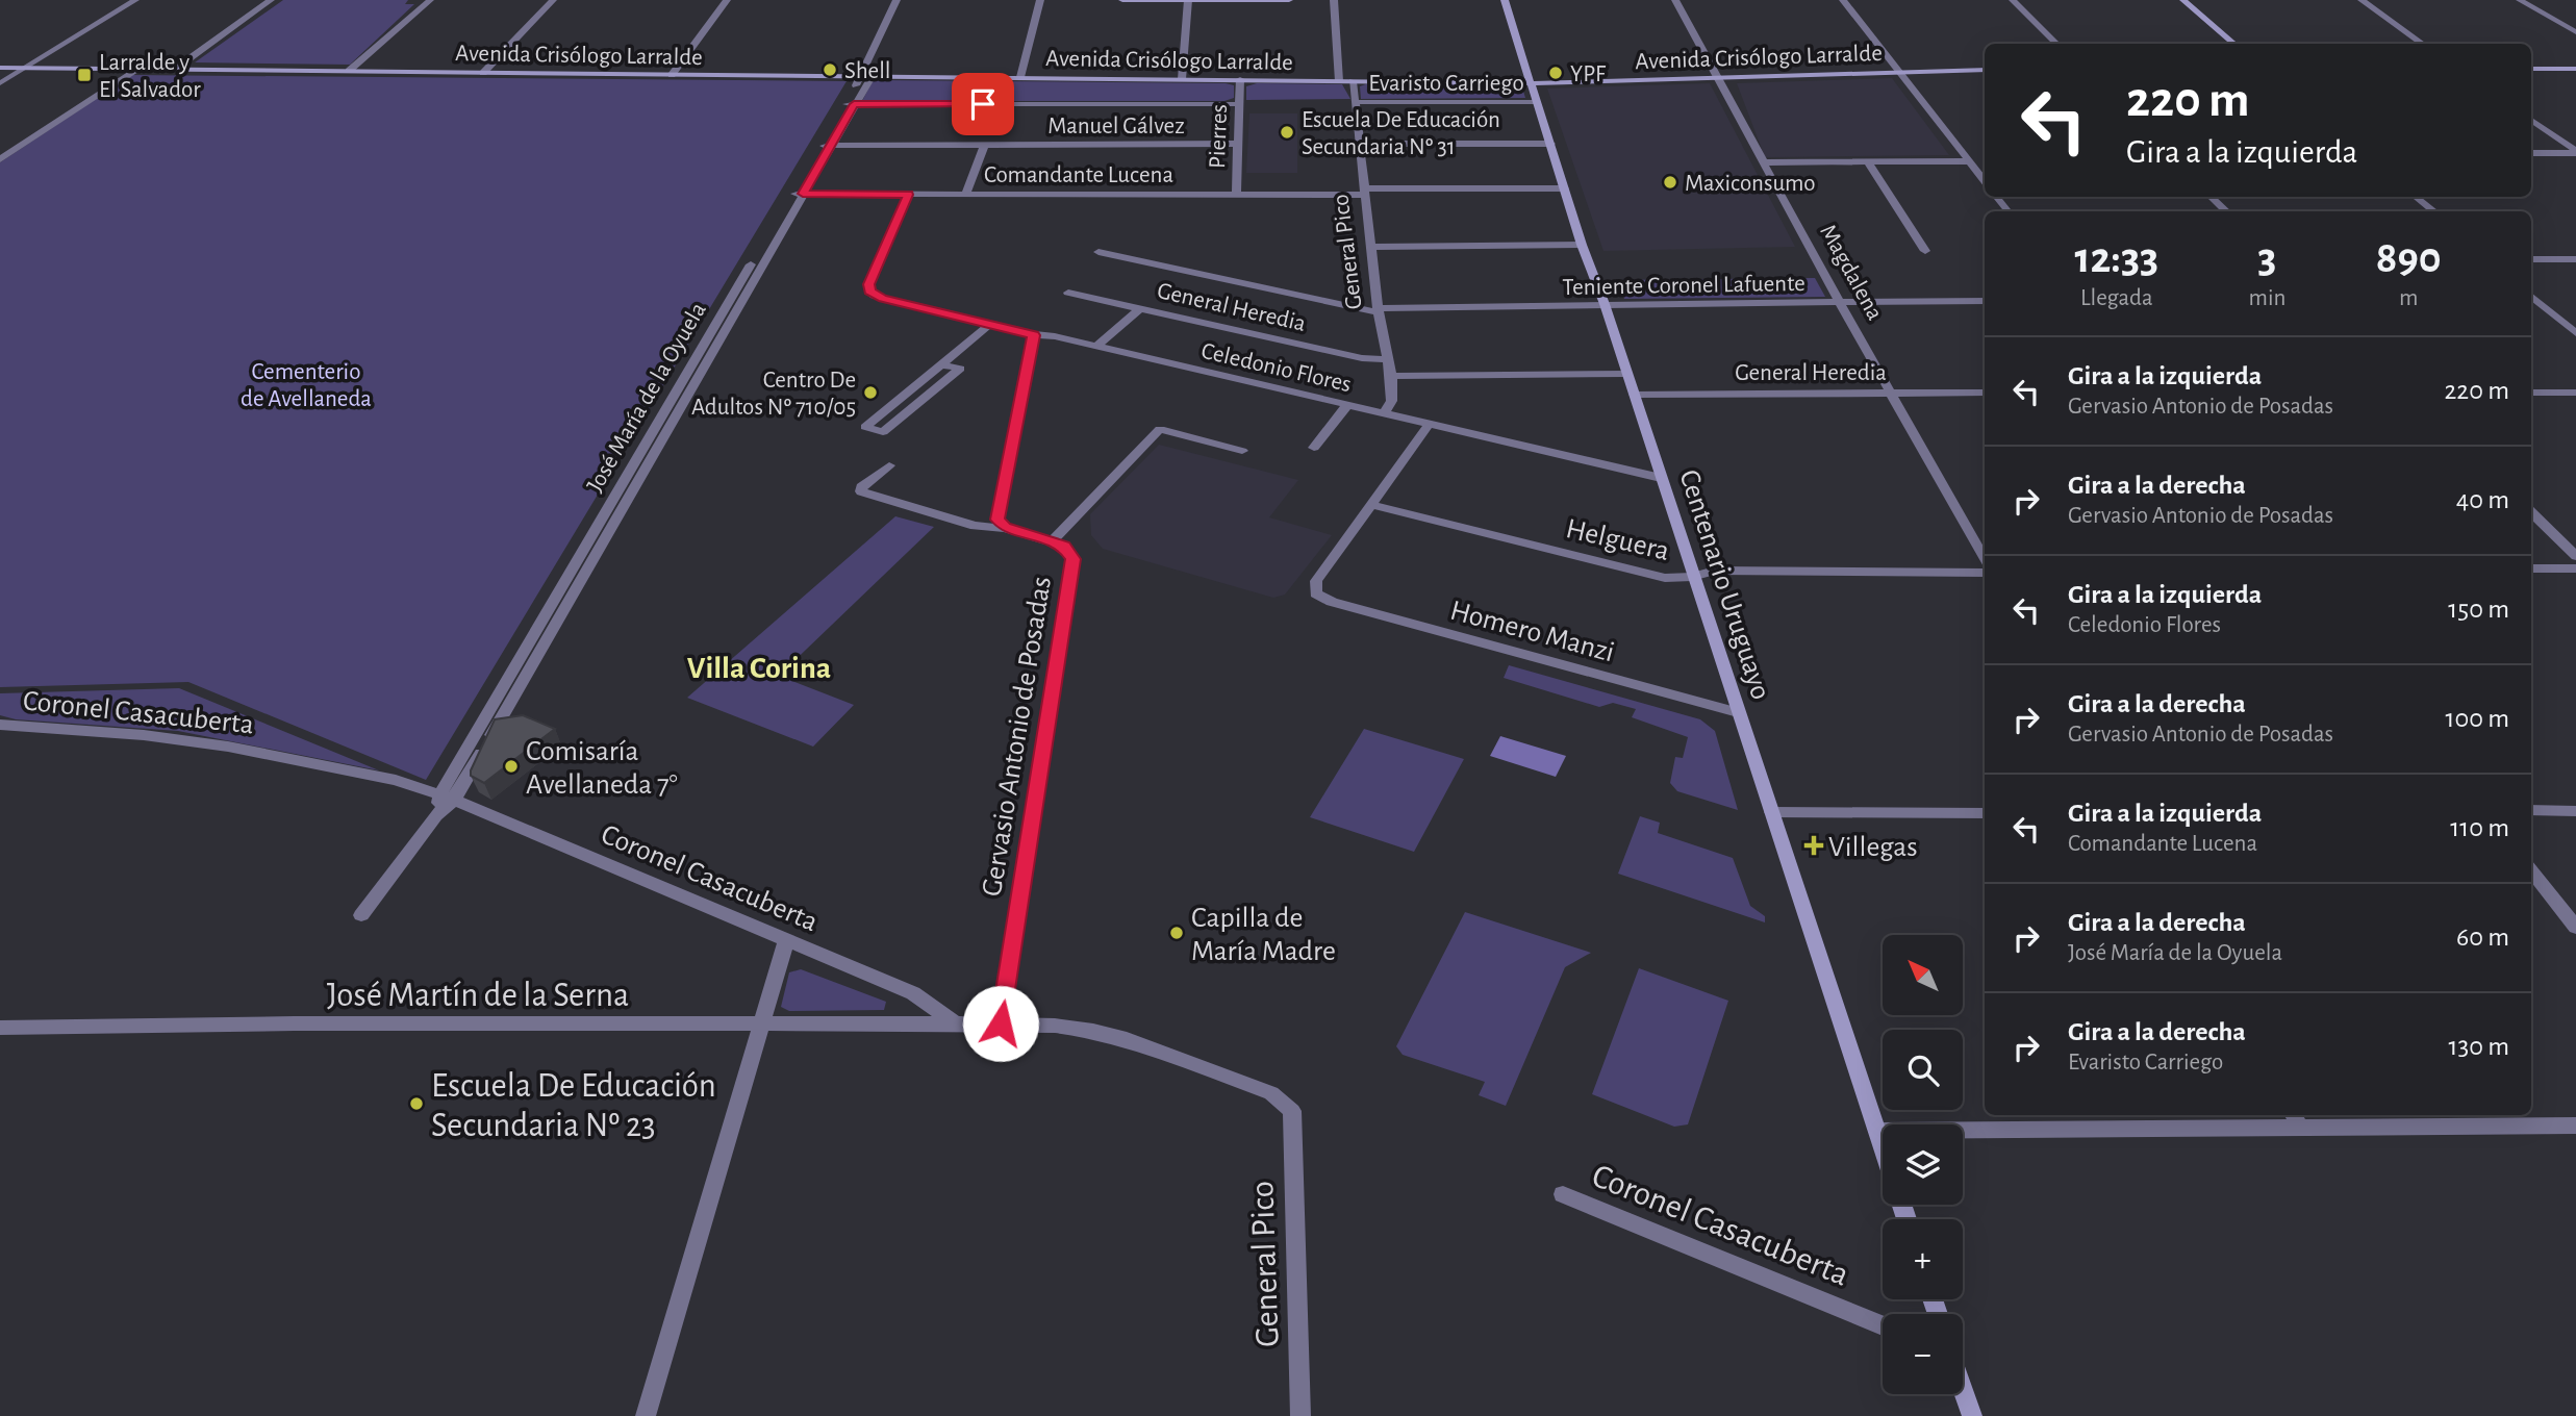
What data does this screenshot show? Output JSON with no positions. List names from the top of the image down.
{
  "streets": {
    "street": [
      "Avenida Crisólogo Larralde",
      "Evaristo Carriego",
      "Manuel Gálvez",
      "Pierres",
      "Comandante Lucena",
      "General Pico",
      "Magdalena",
      "Teniente Coronel Lafuente",
      "General Heredia",
      "Celedonio Flores",
      "José María de la Oyuela",
      "Helguera",
      "Centenario Uruguayo",
      "Homero Manzi",
      "Coronel Casacuberta",
      "Gervasio Antonio de Posadas",
      "José Martín de la Serna"
    ]
  },
  "crossings": [
    ["Avenida Crisólogo Larralde", "Pierres"],
    ["Avenida Crisólogo Larralde", "General Pico"],
    ["Avenida Crisólogo Larralde", "Magdalena"],
    ["Avenida Crisólogo Larralde", "José María de la Oyuela"],
    ["Avenida Crisólogo Larralde", "Centenario Uruguayo"],
    ["Evaristo Carriego", "General Pico"],
    ["Evaristo Carriego", "Centenario Uruguayo"],
    ["Manuel Gálvez", "Pierres"],
    ["Manuel Gálvez", "José María de la Oyuela"],
    ["Pierres", "Comandante Lucena"],
    ["Comandante Lucena", "General Pico"],
    ["Comandante Lucena", "Celedonio Flores"],
    ["Comandante Lucena", "José María de la Oyuela"],
    ["Comandante Lucena", "Centenario Uruguayo"],
    ["General Pico", "Teniente Coronel Lafuente"],
    ["General Pico", "General Heredia"],
    ["General Pico", "Celedonio Flores"],
    ["General Pico", "Gervasio Antonio de Posadas"],
    ["Magdalena", "Teniente Coronel Lafuente"],
    ["Magdalena", "General Heredia"],
    ["Teniente Coronel Lafuente", "Centenario Uruguayo"],
    ["General Heredia", "Centenario Uruguayo"],
    ["Celedonio Flores", "Centenario Uruguayo"],
    ["José María de la Oyuela", "Coronel Casacuberta"],
    ["Helguera", "Centenario Uruguayo"],
    ["Helguera", "Homero Manzi"],
    ["Centenario Uruguayo", "Homero Manzi"],
    ["Coronel Casacuberta", "José Martín de la Serna"]
  ],
  "districts": ["Villa Corina"],
  "parks": ["Cementerio de Avellaneda"],
  "places": {
    "other": [
      "Shell",
      "YPF",
      "Escuela De Educación Secundaria Nº 31",
      "Maxiconsumo",
      "Centro De Adultos Nº 710/05",
      "Comisaría Avellaneda 7°",
      "Capilla de María Madre",
      "Escuela De Educación Secundaria Nº 23"
    ],
    "transit": ["Larralde y El Salvador"],
    "health": ["Villegas"]
  },
  "north": "top left",
  "page": {
    "turn": ["220 m", "Gira a la izquierda"],
    "eta": [
      "12:33",
      "Llegada",
      "3",
      "min",
      "890",
      "m"
    ],
    "list": [
      {
        "name": "Gira a la izquierda",
        "note": "Gervasio Antonio de Posadas",
        "value": "220 m"
      },
      {
        "name": "Gira a la derecha",
        "note": "Gervasio Antonio de Posadas",
        "value": "40 m"
      },
      {
        "name": "Gira a la izquierda",
        "note": "Celedonio Flores",
        "value": "150 m"
      },
      {
        "name": "Gira a la derecha",
        "note": "Gervasio Antonio de Posadas",
        "value": "100 m"
      },
      {
        "name": "Gira a la izquierda",
        "note": "Comandante Lucena",
        "value": "110 m"
      },
      {
        "name": "Gira a la derecha",
        "note": "José María de la Oyuela",
        "value": "60 m"
      },
      {
        "name": "Gira a la derecha",
        "note": "Evaristo Carriego",
        "value": "130 m"
      }
    ],
    "map_buttons": ["+", "−"]
  }
}
